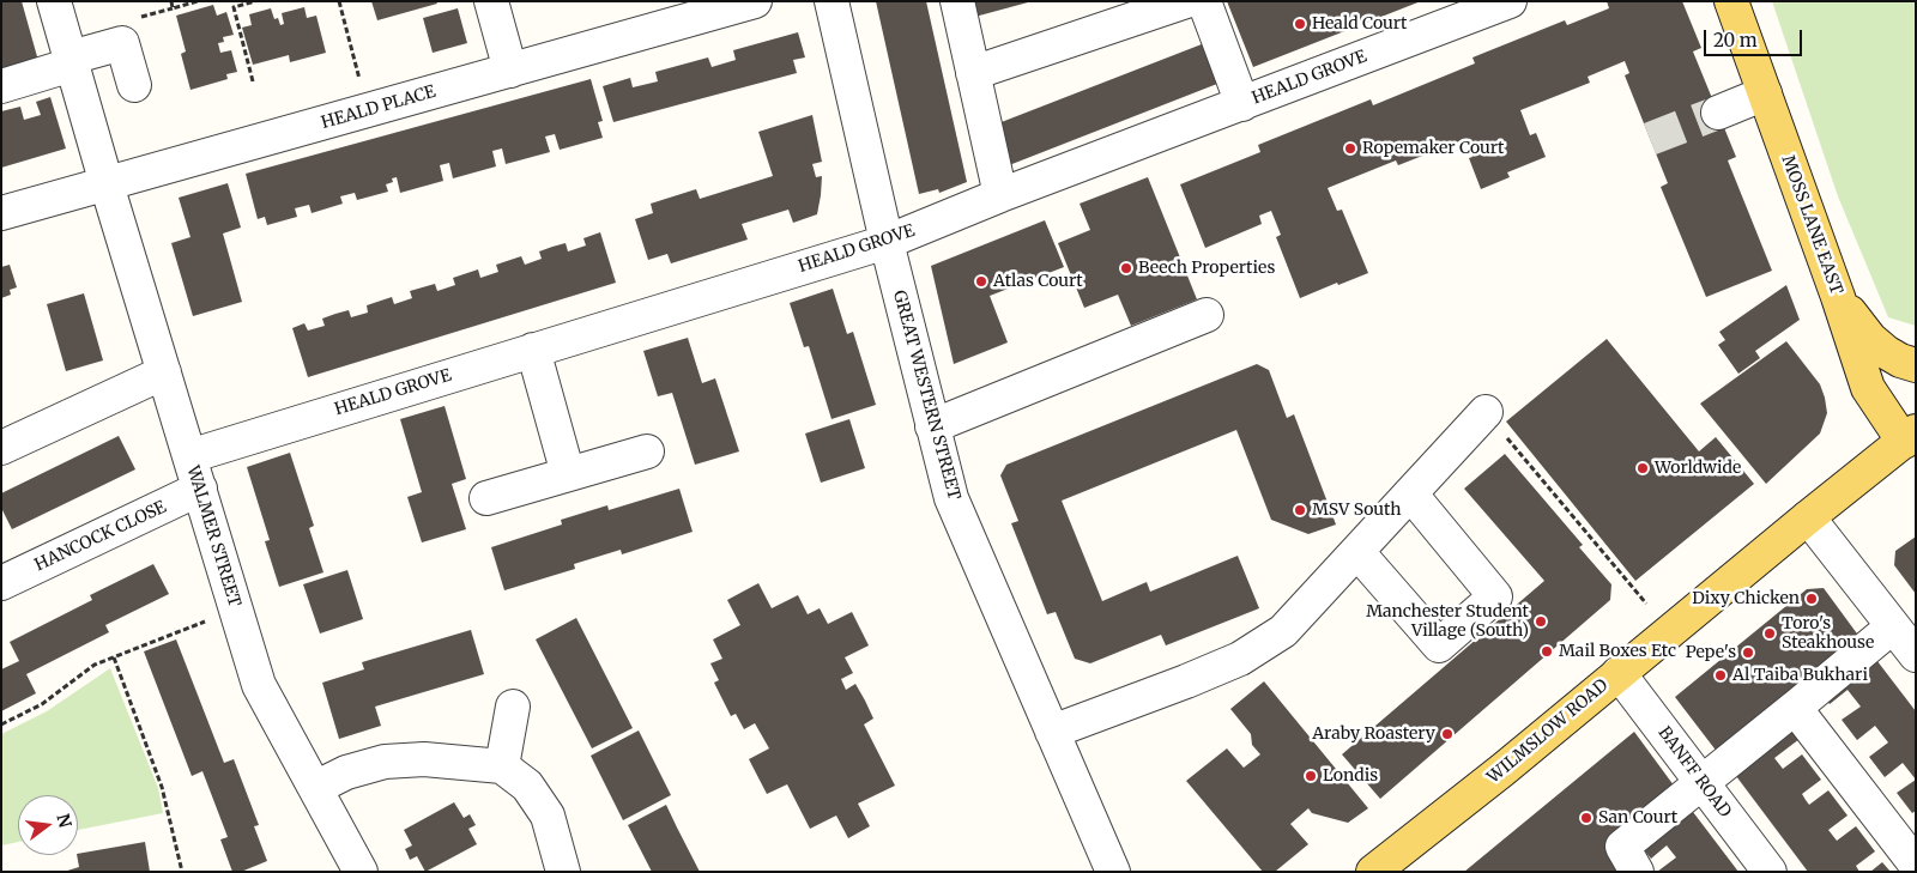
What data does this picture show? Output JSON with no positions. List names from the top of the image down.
{
  "streets": {
    "main road": ["MOSS LANE EAST", "WILMSLOW ROAD"],
    "street": [
      "HEALD GROVE",
      "HEALD PLACE",
      "GREAT WESTERN STREET",
      "HANCOCK CLOSE",
      "WALMER STREET",
      "BANFF ROAD"
    ]
  },
  "crossings": [
    ["HEALD GROVE", "GREAT WESTERN STREET"],
    ["HEALD GROVE", "WALMER STREET"],
    ["HEALD PLACE", "WALMER STREET"],
    ["MOSS LANE EAST", "WILMSLOW ROAD"],
    ["HANCOCK CLOSE", "WALMER STREET"],
    ["WILMSLOW ROAD", "BANFF ROAD"]
  ],
  "places": [
    "Heald Court",
    "Ropemaker Court",
    "Beech Properties",
    "Atlas Court",
    "Worldwide",
    "MSV South",
    "Dixy Chicken",
    "Manchester Student Village (South)",
    "Toro's Steakhouse",
    "Mail Boxes Etc",
    "Pepe's",
    "Al Taiba Bukhari",
    "Araby Roastery",
    "Londis",
    "San Court"
  ],
  "scale_bar": "20 m",
  "north": "right"
}
